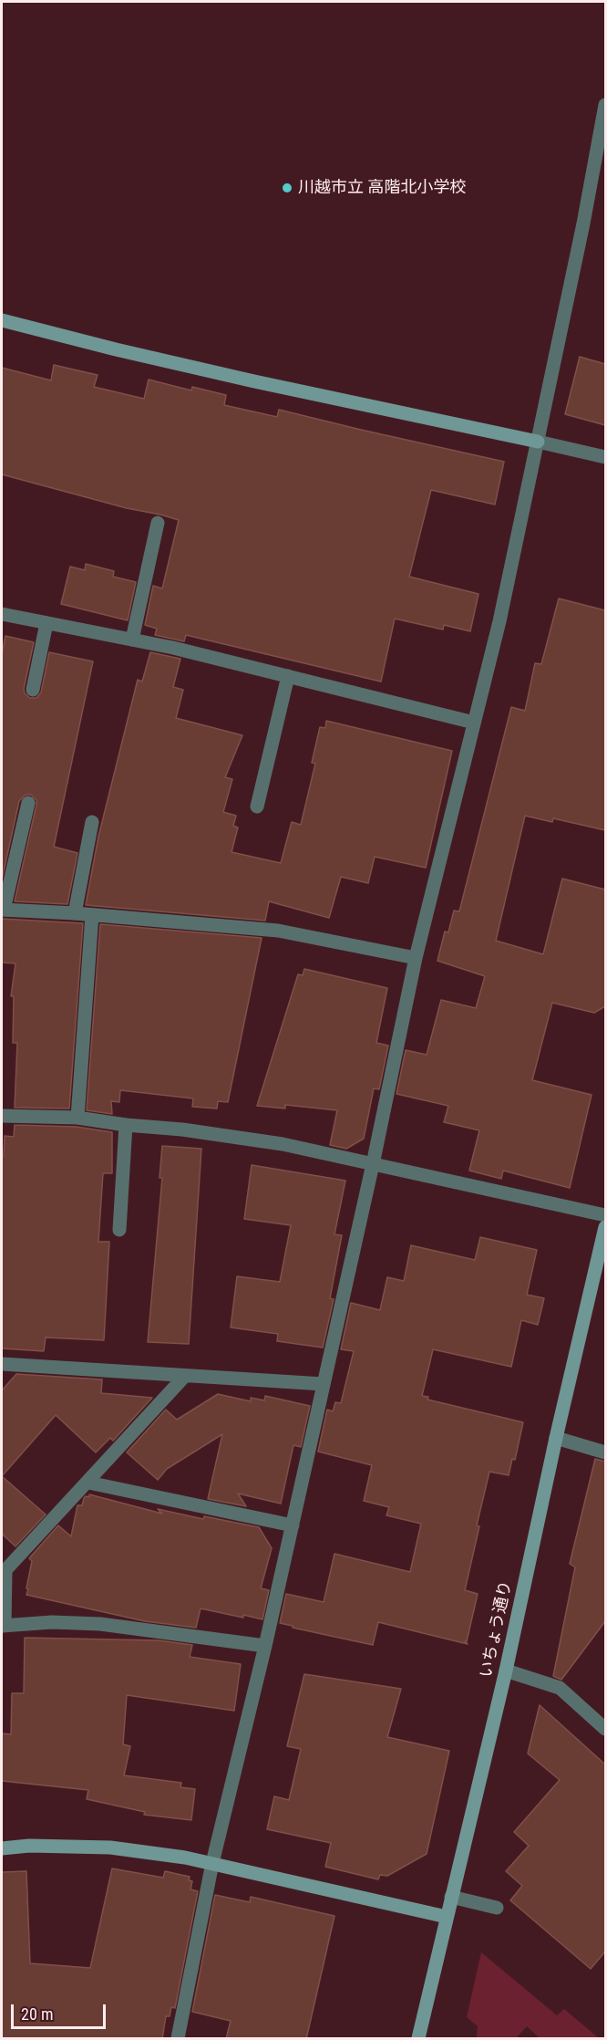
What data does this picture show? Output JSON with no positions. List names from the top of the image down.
{
  "streets": {
    "street": ["いちょう通り"]
  },
  "places": ["川越市立 高階北小学校"],
  "scale_bar": "20 m"
}
